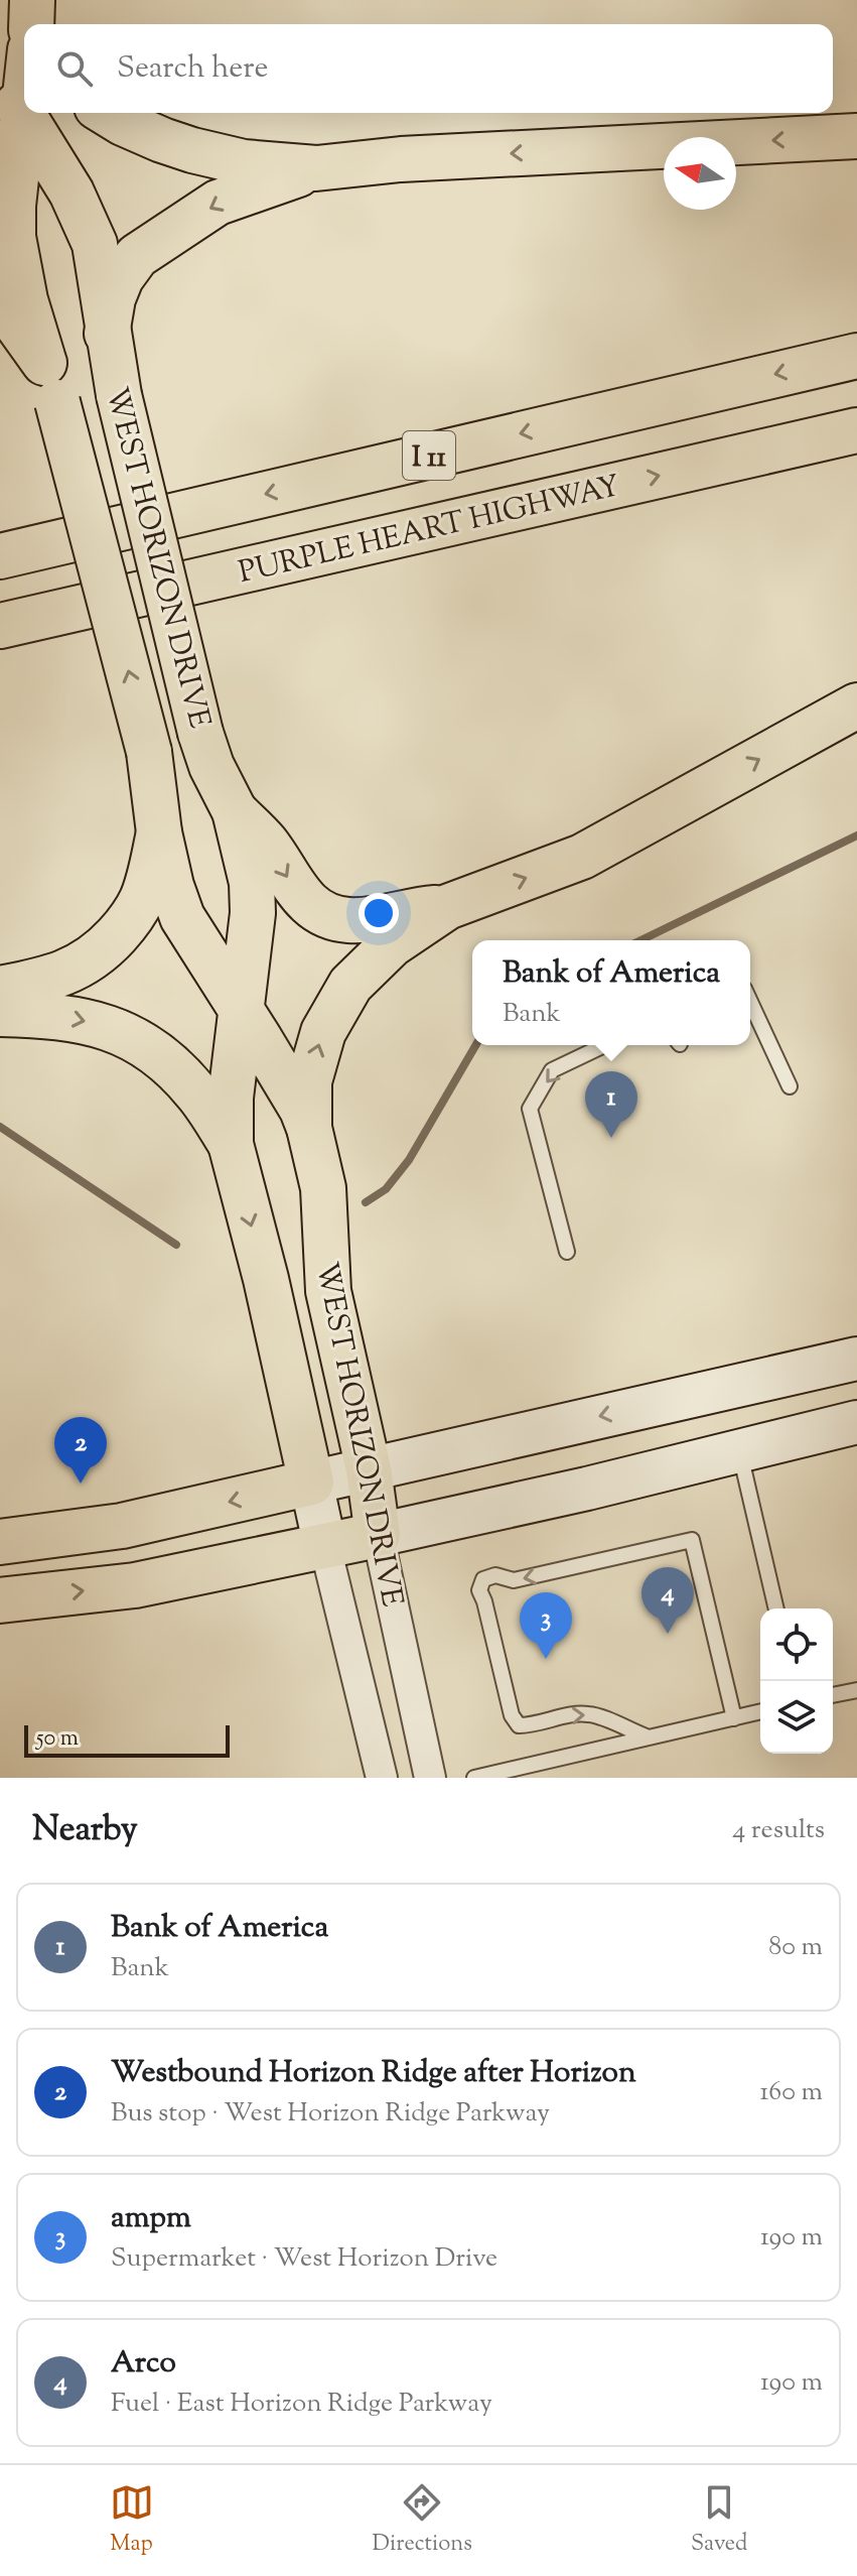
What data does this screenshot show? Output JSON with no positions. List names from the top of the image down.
{
  "streets": {
    "main road": ["I 11", "PURPLE HEART HIGHWAY", "WEST HORIZON DRIVE"]
  },
  "scale_bar": "50 m",
  "north": "left",
  "page": {
    "search": "Search here",
    "popup": ["Bank of America", "Bank"],
    "pins": [
      "1",
      "2",
      "4",
      "3"
    ],
    "scale": "50 m",
    "heading": ["Nearby", "4 results"],
    "list": [
      {
        "mark": "1",
        "name": "Bank of America",
        "note": "Bank",
        "value": "80 m"
      },
      {
        "mark": "2",
        "name": "Westbound Horizon Ridge after Horizon",
        "note": "Bus stop · West Horizon Ridge Parkway",
        "value": "160 m"
      },
      {
        "mark": "3",
        "name": "ampm",
        "note": "Supermarket · West Horizon Drive",
        "value": "190 m"
      },
      {
        "mark": "4",
        "name": "Arco",
        "note": "Fuel · East Horizon Ridge Parkway",
        "value": "190 m"
      }
    ],
    "nav": ["Map", "Directions", "Saved"]
  }
}
